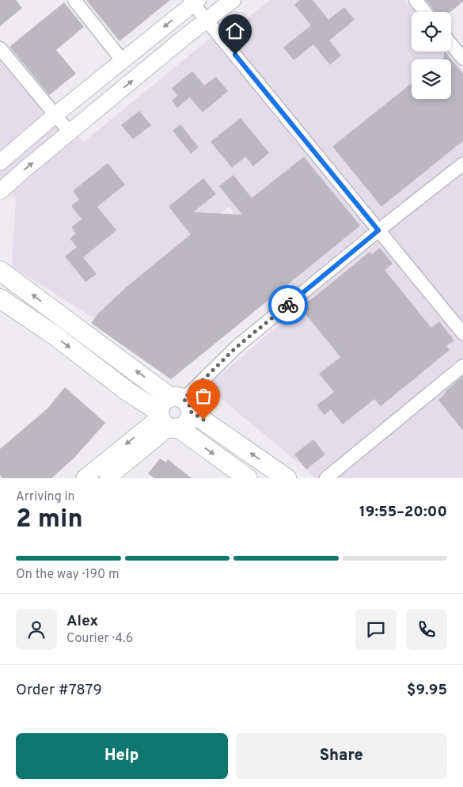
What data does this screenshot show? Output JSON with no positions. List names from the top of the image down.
{
  "page": {
    "heading": ["2 min", "Arriving in", "19:55–20:00"],
    "panel": [
      "Alex",
      "Courier · 4.6",
      "Order #7879",
      "$9.95"
    ],
    "bar": "On the way · 190 m",
    "buttons": ["Help", "Share"]
  }
}
